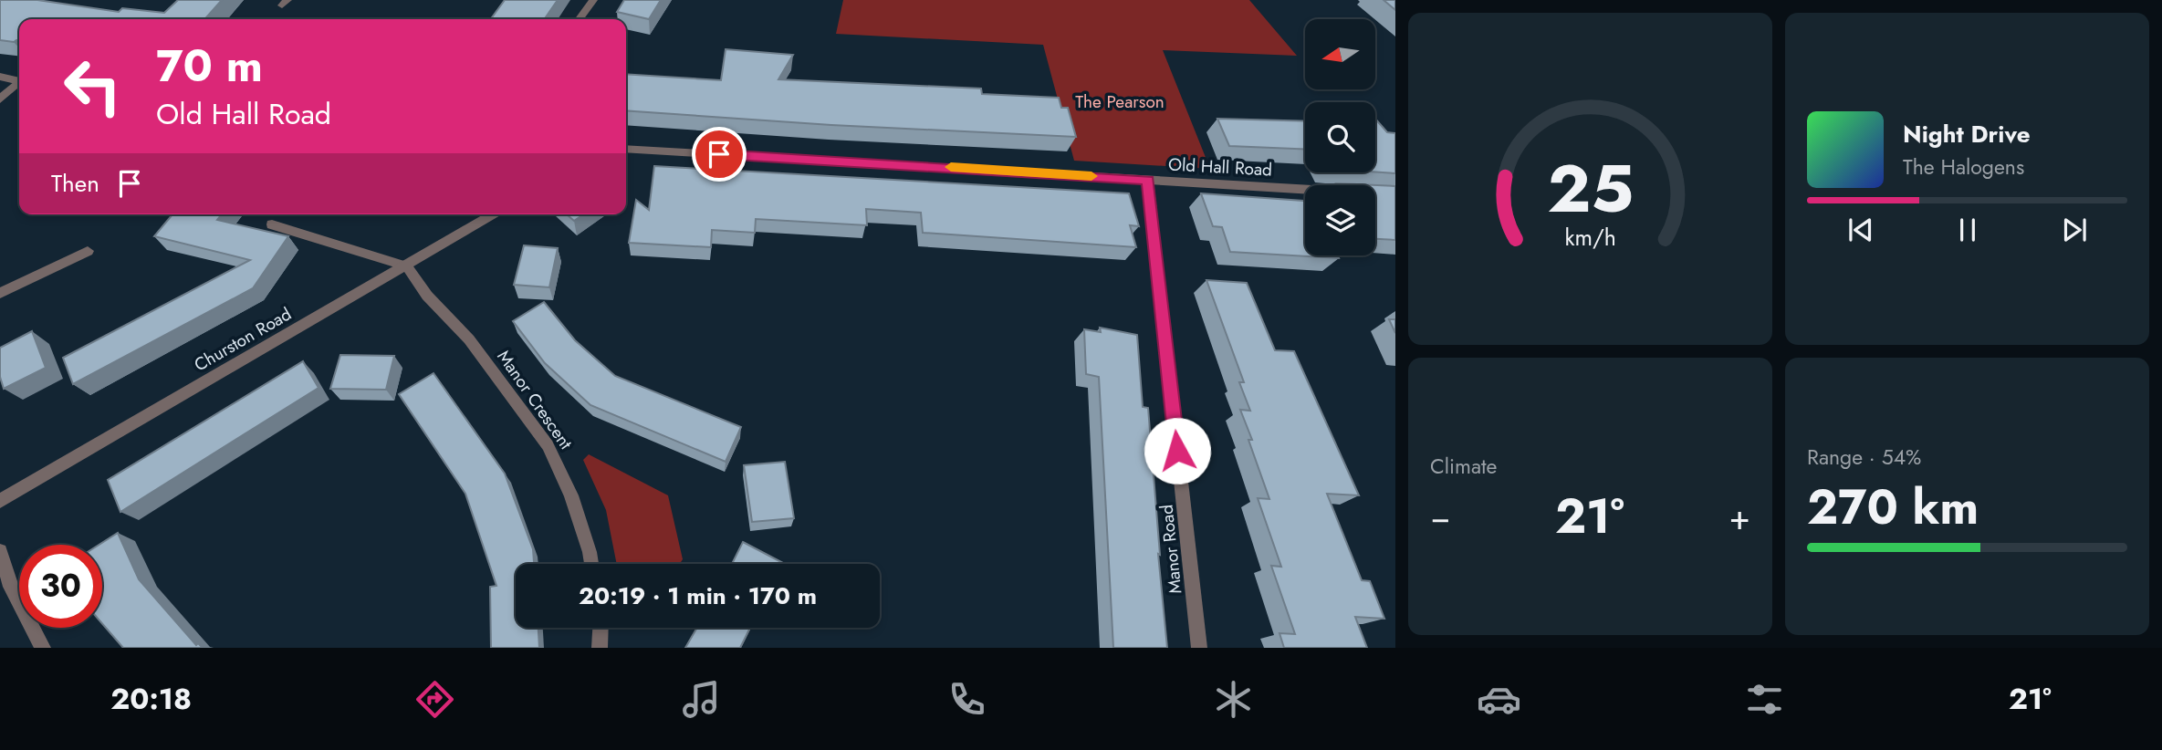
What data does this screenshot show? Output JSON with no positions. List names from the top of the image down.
{
  "streets": {
    "street": [
      "Old Hall Road",
      "Churston Road",
      "Manor Crescent",
      "Manor Road"
    ]
  },
  "crossings": [
    ["Old Hall Road", "Manor Road"],
    ["Churston Road", "Manor Crescent"]
  ],
  "parks": ["The Pearson"],
  "north": "left",
  "page": {
    "turn": ["70 m", "Old Hall Road"],
    "song": ["Night Drive", "The Halogens"],
    "then": "Then",
    "tile": [
      "Climate",
      ["Range · 54%", "270 km"]
    ],
    "heat": ["−", "21°", "+"],
    "limit": "30",
    "trip": "20:19 · 1 min · 170 m",
    "tabs": ["20:18", "21°"],
    "gauge": ["25", "km/h"]
  }
}
